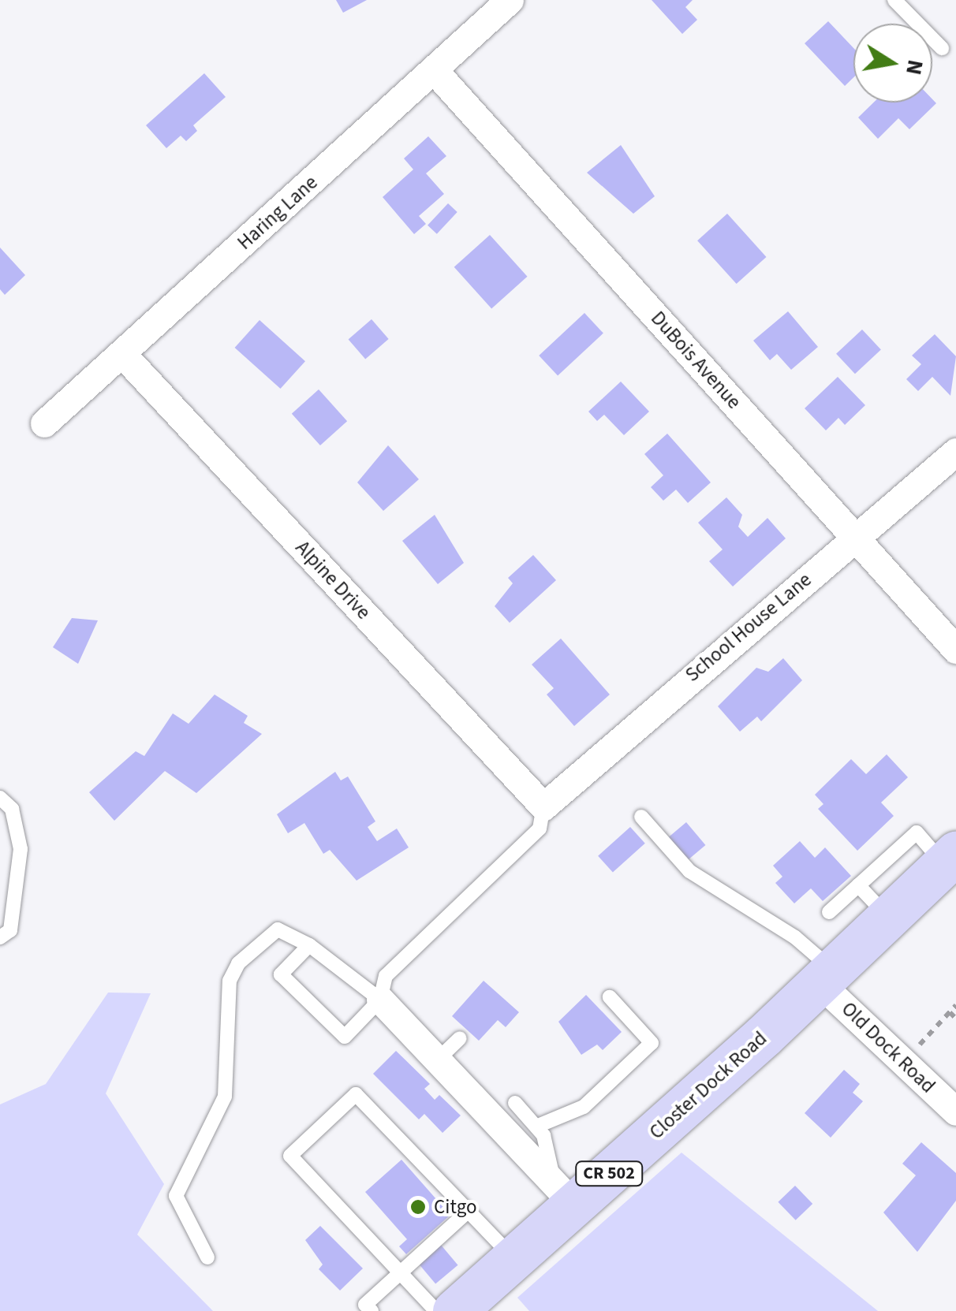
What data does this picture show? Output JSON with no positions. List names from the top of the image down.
{
  "streets": {
    "main road": ["Closter Dock Road", "CR 502"],
    "street": [
      "Haring Lane",
      "DuBois Avenue",
      "Alpine Drive",
      "School House Lane",
      "Old Dock Road"
    ]
  },
  "crossings": [
    ["Haring Lane", "DuBois Avenue"],
    ["Haring Lane", "Alpine Drive"],
    ["DuBois Avenue", "School House Lane"],
    ["Alpine Drive", "School House Lane"],
    ["Old Dock Road", "Closter Dock Road"]
  ],
  "places": ["Citgo"],
  "north": "right"
}
